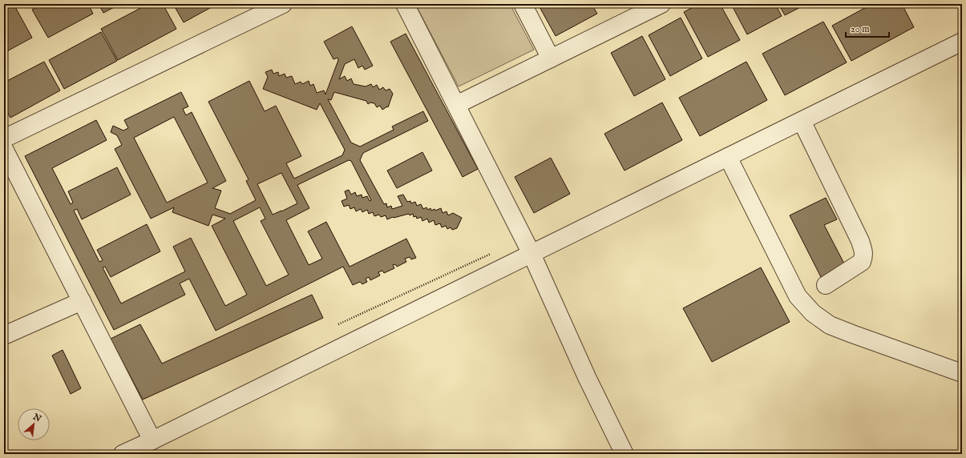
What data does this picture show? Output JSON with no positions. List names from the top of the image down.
{
  "scale_bar": "20 m",
  "north": "top right"
}
